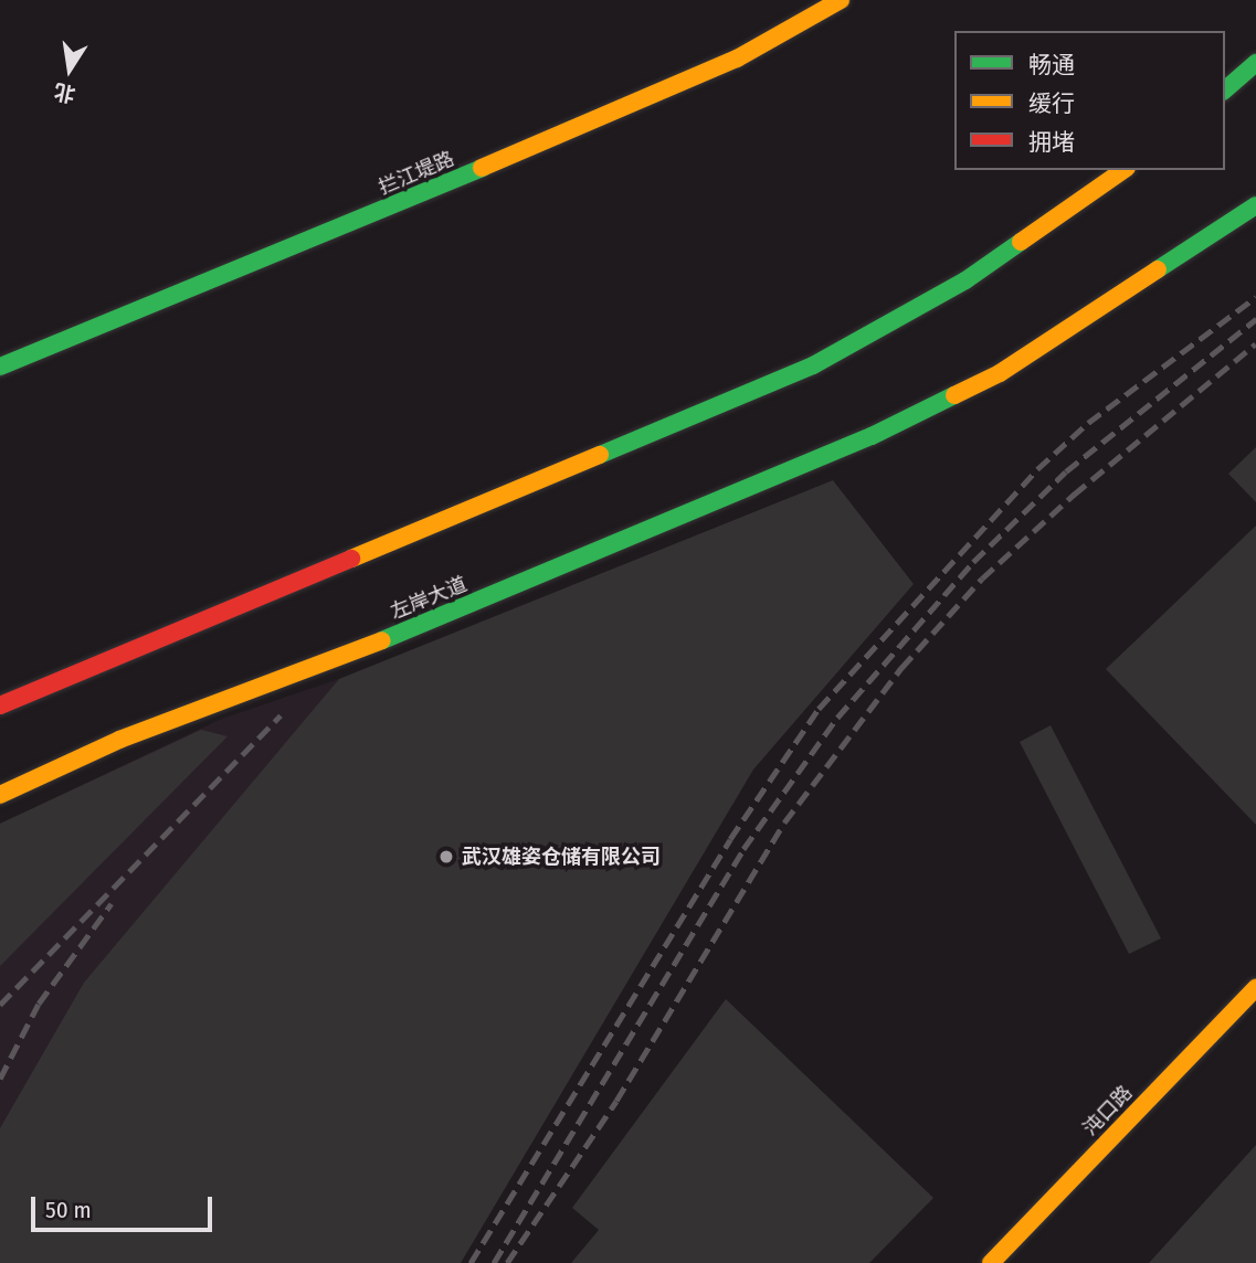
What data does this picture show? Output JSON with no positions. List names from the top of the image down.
{
  "streets": {
    "main road": ["拦江堤路", "左岸大道", "沌口路"]
  },
  "places": ["武汉雄姿仓储有限公司"],
  "legend": ["畅通", "缓行", "拥堵"],
  "scale_bar": "50 m",
  "north": "bottom"
}
